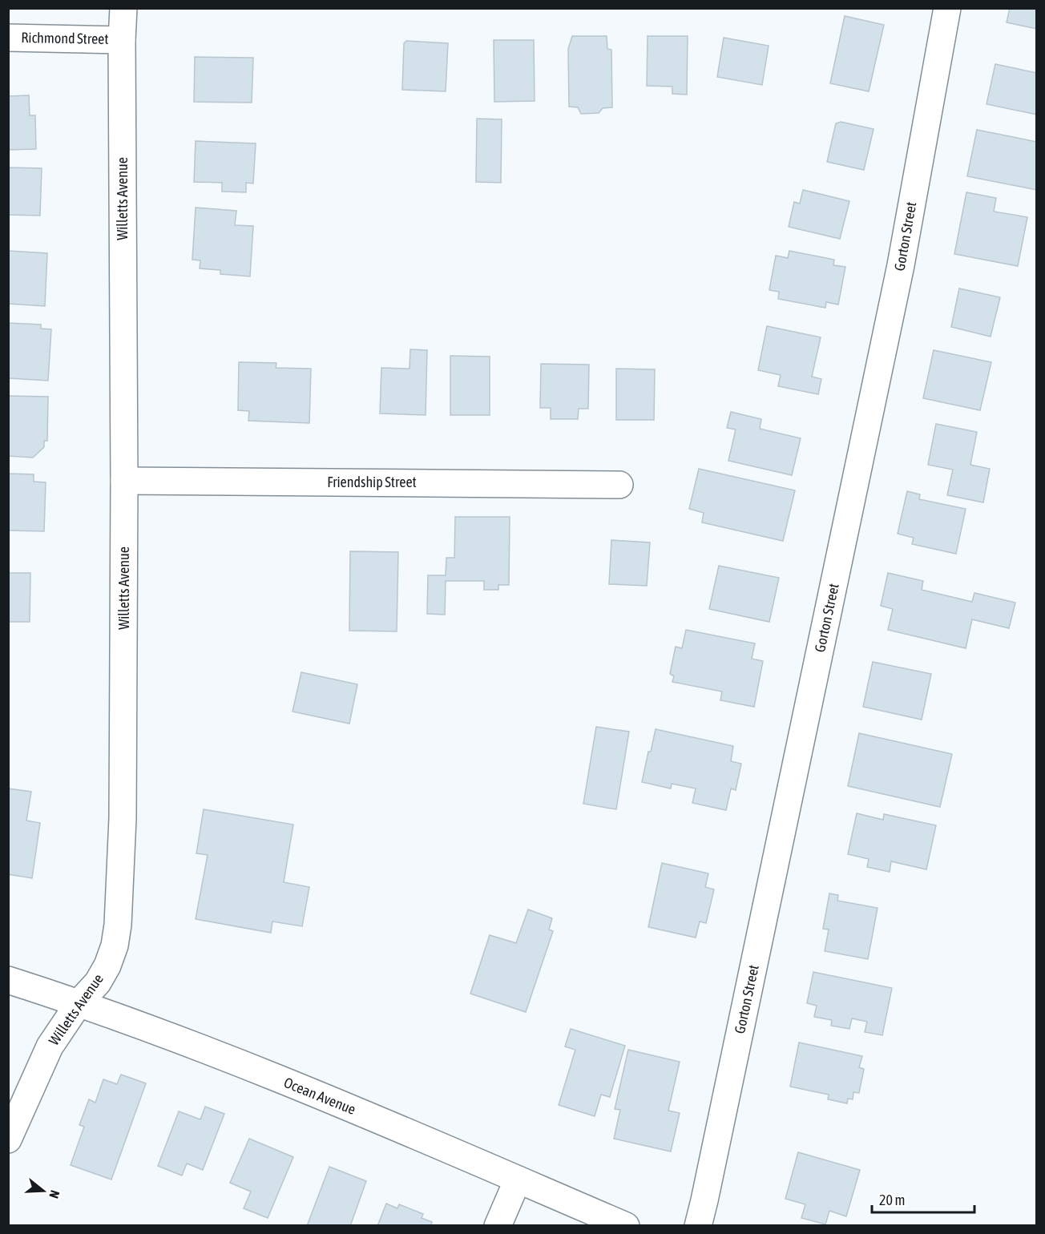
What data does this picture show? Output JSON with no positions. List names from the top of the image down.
{
  "streets": {
    "street": [
      "Richmond Street",
      "Willetts Avenue",
      "Gorton Street",
      "Friendship Street",
      "Ocean Avenue"
    ]
  },
  "crossings": [
    ["Richmond Street", "Willetts Avenue"],
    ["Willetts Avenue", "Friendship Street"],
    ["Willetts Avenue", "Ocean Avenue"]
  ],
  "scale_bar": "20 m",
  "north": "right"
}
